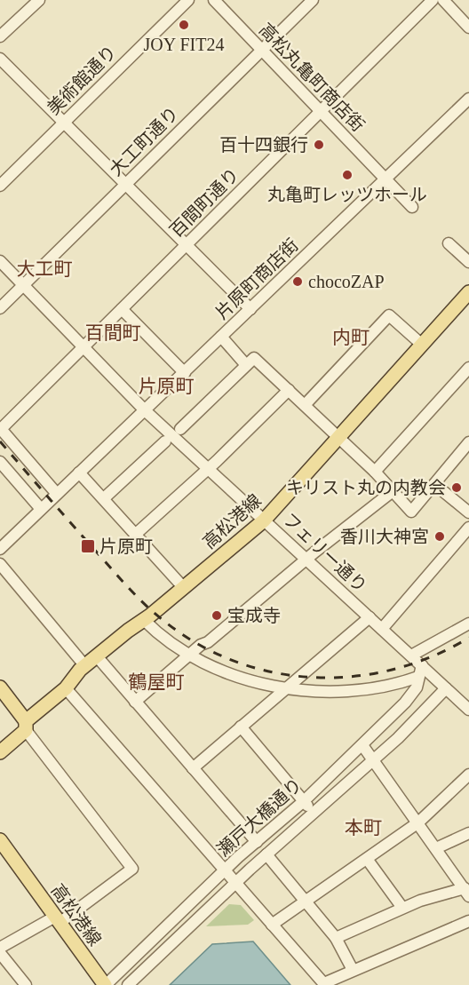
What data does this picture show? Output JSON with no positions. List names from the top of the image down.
{
  "streets": {
    "main road": ["高松港線"],
    "street": [
      "高松丸亀町商店街",
      "美術館通り",
      "大工町通り",
      "百間町通り",
      "片原町商店街",
      "フェリー通り",
      "瀬戸大橋通り"
    ]
  },
  "crossings": [
    ["高松丸亀町商店街", "大工町通り"],
    ["高松丸亀町商店街", "百間町通り"],
    ["高松丸亀町商店街", "片原町商店街"],
    ["大工町通り", "フェリー通り"],
    ["百間町通り", "フェリー通り"],
    ["片原町商店街", "フェリー通り"],
    ["高松港線", "フェリー通り"],
    ["高松港線", "瀬戸大橋通り"],
    ["フェリー通り", "瀬戸大橋通り"]
  ],
  "districts": [
    "大工町",
    "百間町",
    "内町",
    "片原町",
    "鶴屋町",
    "本町"
  ],
  "places": {
    "other": [
      "JOY FIT24",
      "百十四銀行",
      "丸亀町レッツホール",
      "chocoZAP",
      "キリスト丸の内教会",
      "香川大神宮",
      "宝成寺"
    ],
    "transit": ["片原町"]
  }
}
